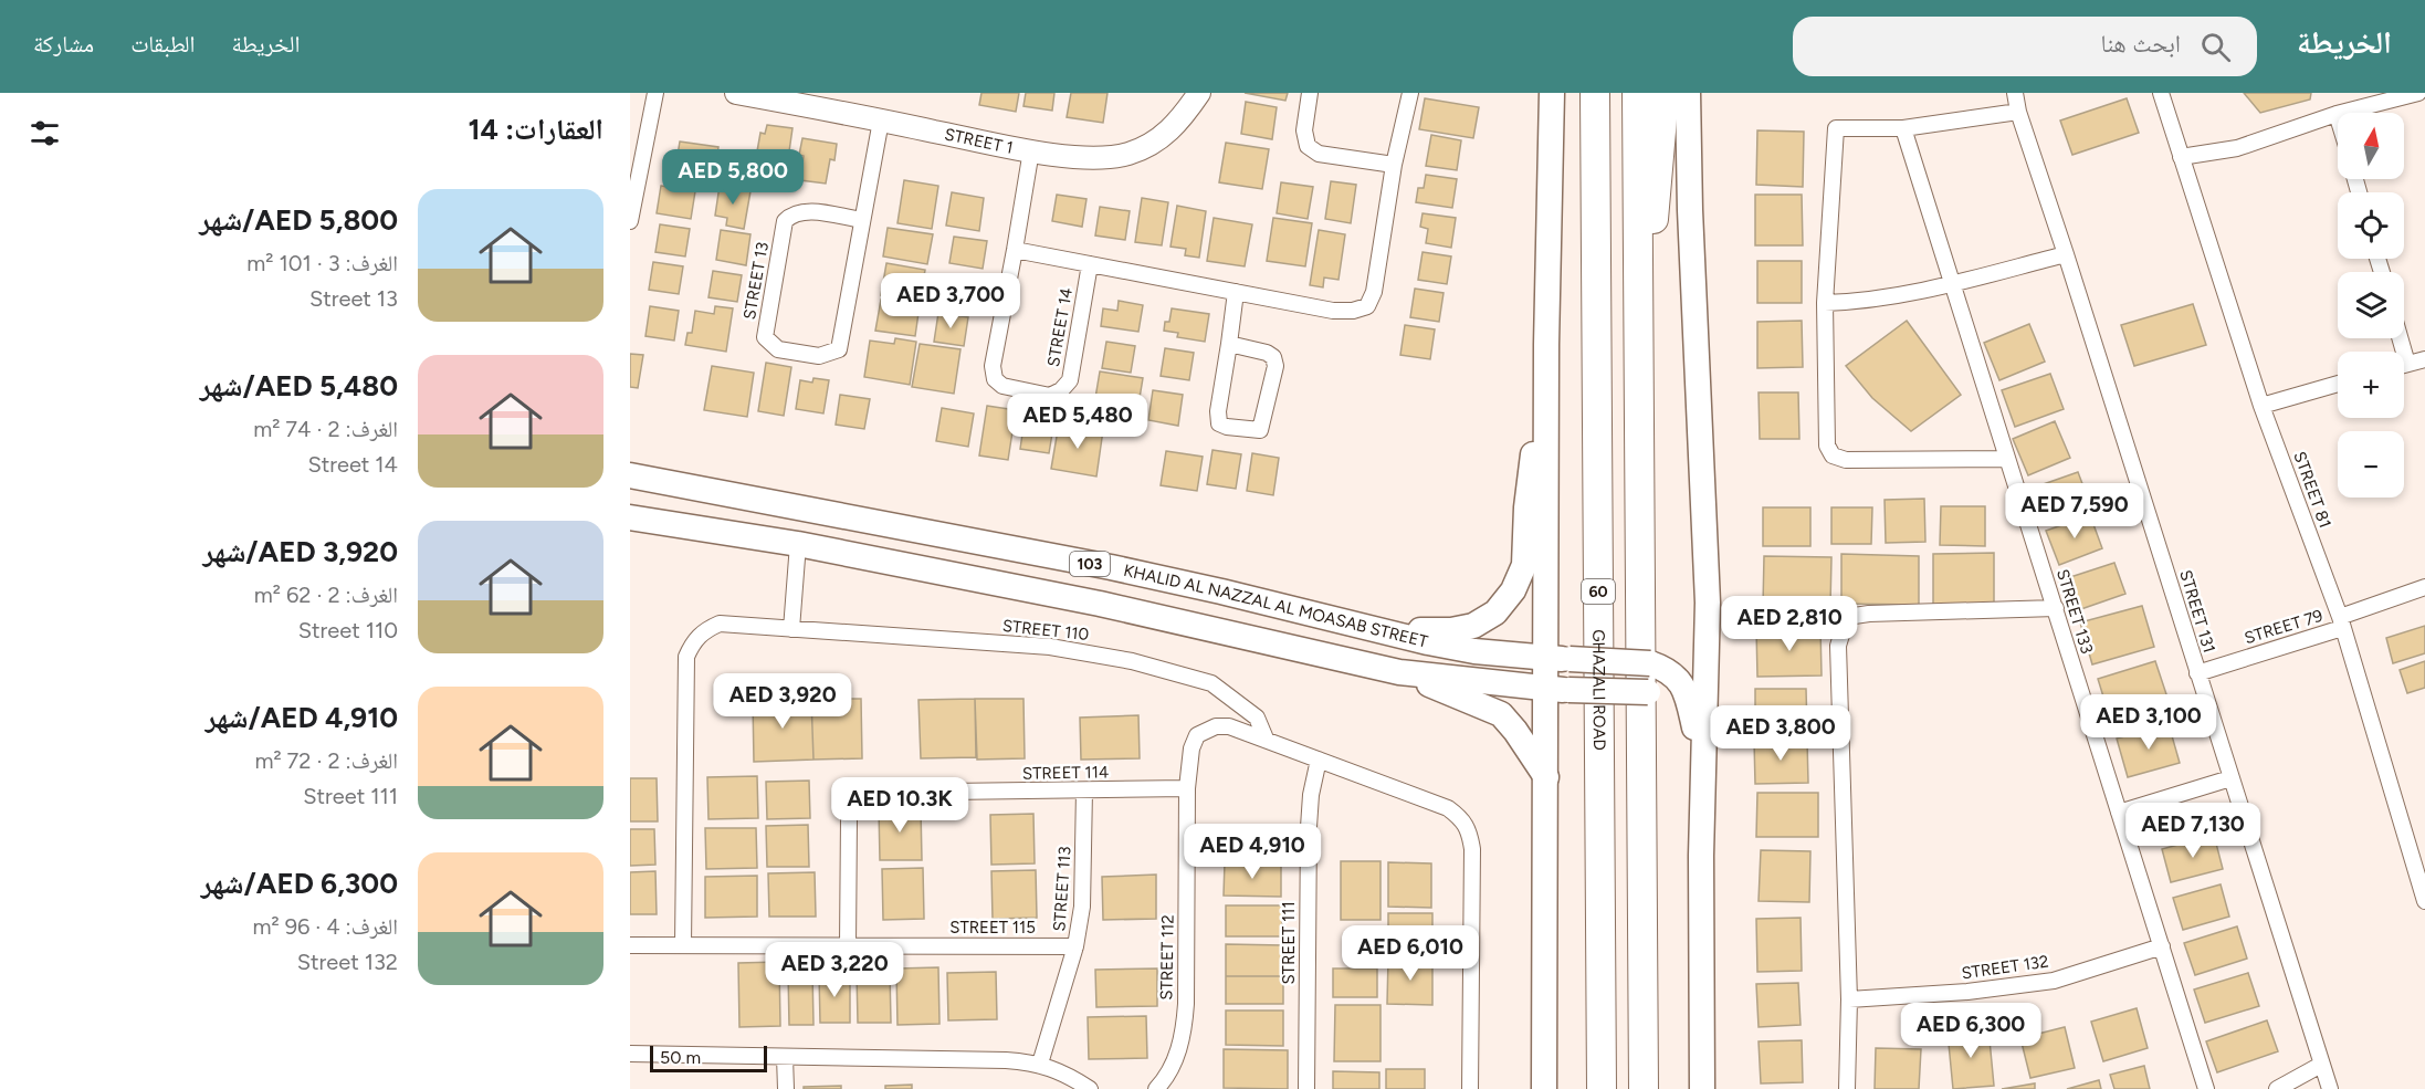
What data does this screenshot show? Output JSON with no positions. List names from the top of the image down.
{
  "streets": {
    "highway": ["60", "GHAZALI ROAD"],
    "main road": ["103", "KHALID AL NAZZAL AL MOASAB STREET"],
    "street": [
      "STREET 1",
      "STREET 13",
      "STREET 14",
      "STREET 81",
      "STREET 133",
      "STREET 131",
      "STREET 79",
      "STREET 110",
      "STREET 114",
      "STREET 113",
      "STREET 115",
      "STREET 111",
      "STREET 112",
      "STREET 132"
    ]
  },
  "crossings": [
    ["STREET 1", "STREET 13"],
    ["STREET 1", "STREET 14"],
    ["STREET 81", "STREET 79"],
    ["STREET 133", "STREET 132"],
    ["STREET 131", "STREET 79"],
    ["STREET 110", "STREET 115"],
    ["STREET 110", "STREET 112"],
    ["STREET 114", "STREET 113"],
    ["STREET 114", "STREET 115"],
    ["STREET 114", "STREET 112"],
    ["STREET 113", "STREET 115"]
  ],
  "scale_bar": "50 m",
  "north": "top",
  "page": {
    "header": "الخريطة",
    "search": "ابحث هنا",
    "nav": ["الخريطة", "الطبقات", "مشاركة"],
    "heading": "العقارات: 14",
    "map_buttons": ["+", "−"],
    "price": [
      "AED 5,800",
      "AED 3,700",
      "AED 5,480",
      "AED 7,590",
      "AED 2,810",
      "AED 3,920",
      "AED 3,100",
      "AED 3,800",
      "AED 10.3K",
      "AED 7,130",
      "AED 4,910",
      "AED 6,010",
      "AED 3,220",
      "AED 6,300"
    ],
    "list": [
      {
        "name": "AED 5,800/شهر",
        "note": "الغرف: 3 · 101 m² · Street 13"
      },
      {
        "name": "AED 5,480/شهر",
        "note": "الغرف: 2 · 74 m² · Street 14"
      },
      {
        "name": "AED 3,920/شهر",
        "note": "الغرف: 2 · 62 m² · Street 110"
      },
      {
        "name": "AED 4,910/شهر",
        "note": "الغرف: 2 · 72 m² · Street 111"
      },
      {
        "name": "AED 6,300/شهر",
        "note": "الغرف: 4 · 96 m² · Street 132"
      }
    ],
    "scale": "50 m"
  }
}
